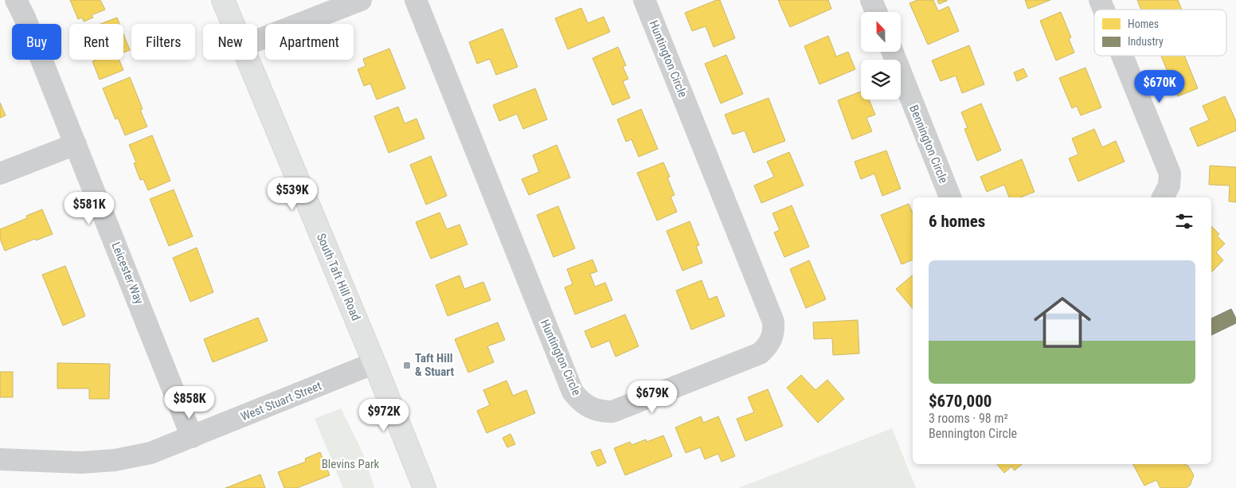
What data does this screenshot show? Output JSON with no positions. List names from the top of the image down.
{
  "streets": {
    "main road": ["South Taft Hill Road"],
    "street": [
      "Huntington Circle",
      "Bennington Circle",
      "Leicester Way",
      "West Stuart Street"
    ]
  },
  "crossings": [
    ["Leicester Way", "West Stuart Street"],
    ["South Taft Hill Road", "West Stuart Street"]
  ],
  "parks": ["Blevins Park"],
  "places": {
    "transit": ["Taft Hill & Stuart"]
  },
  "legend": ["Homes", "Industry"],
  "north": "top",
  "page": {
    "chip": [
      "Buy",
      "Rent",
      "Filters",
      "New",
      "Apartment"
    ],
    "price": [
      "$670K",
      "$539K",
      "$581K",
      "$679K",
      "$858K",
      "$972K"
    ],
    "heading": "6 homes",
    "list": [
      {
        "name": "$670,000",
        "note": "3 rooms · 98 m² · Bennington Circle"
      }
    ]
  }
}
